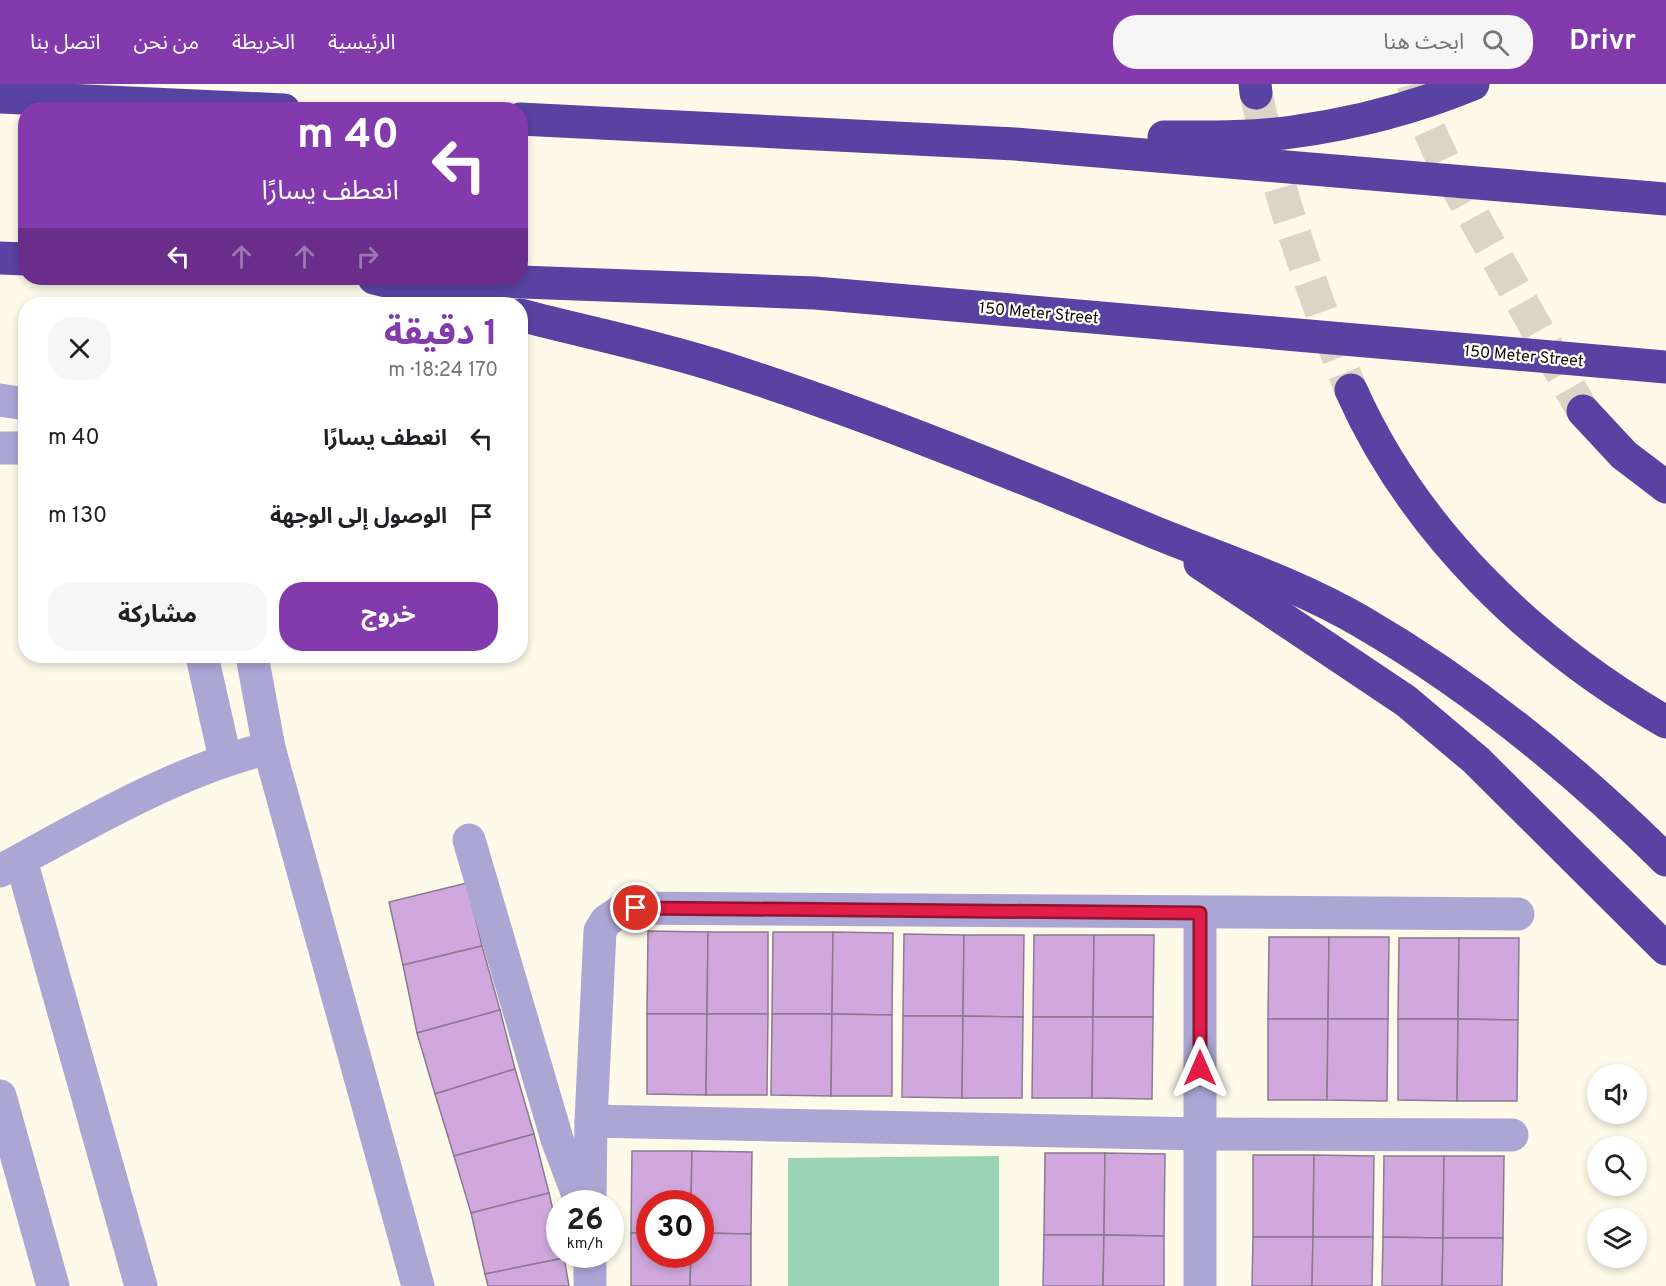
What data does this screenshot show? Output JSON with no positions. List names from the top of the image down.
{
  "streets": {
    "highway": ["150 Meter Street"]
  },
  "page": {
    "header": "Drivr",
    "search": "ابحث هنا",
    "nav": [
      "الرئيسية",
      "الخريطة",
      "من نحن",
      "اتصل بنا"
    ],
    "turn": ["40 m", "انعطف يسارًا"],
    "heading": ["1 دقيقة", "170 m · 18:24"],
    "list": [
      {
        "name": "انعطف يسارًا",
        "value": "40 m"
      },
      {
        "name": "الوصول إلى الوجهة",
        "value": "130 m"
      }
    ],
    "buttons": ["خروج", "مشاركة"],
    "speed": "26 km/h",
    "limit": "30"
  }
}
